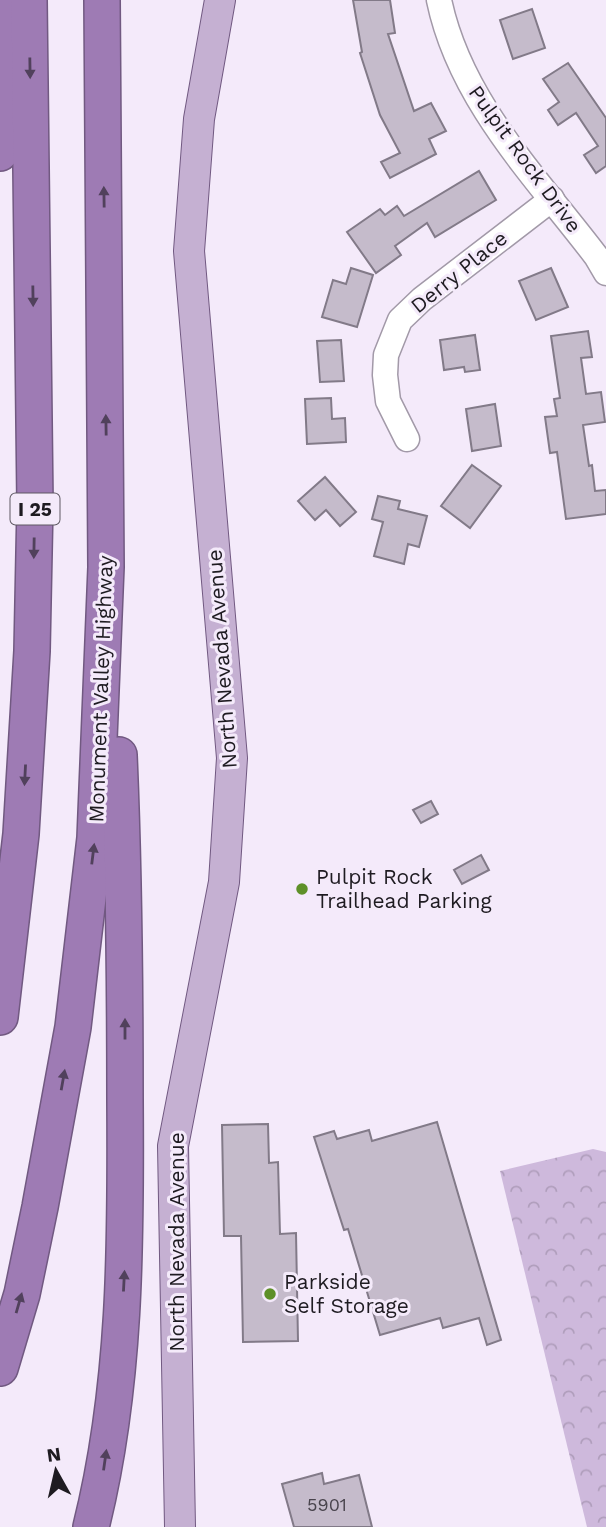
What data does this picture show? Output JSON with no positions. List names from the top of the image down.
{
  "streets": {
    "highway": ["I 25", "Monument Valley Highway"],
    "main road": ["North Nevada Avenue"],
    "street": ["Pulpit Rock Drive", "Derry Place"]
  },
  "crossings": [
    ["Pulpit Rock Drive", "Derry Place"]
  ],
  "places": ["Pulpit Rock Trailhead Parking", "Parkside Self Storage"],
  "house_numbers": ["5901"],
  "north": "top"
}
